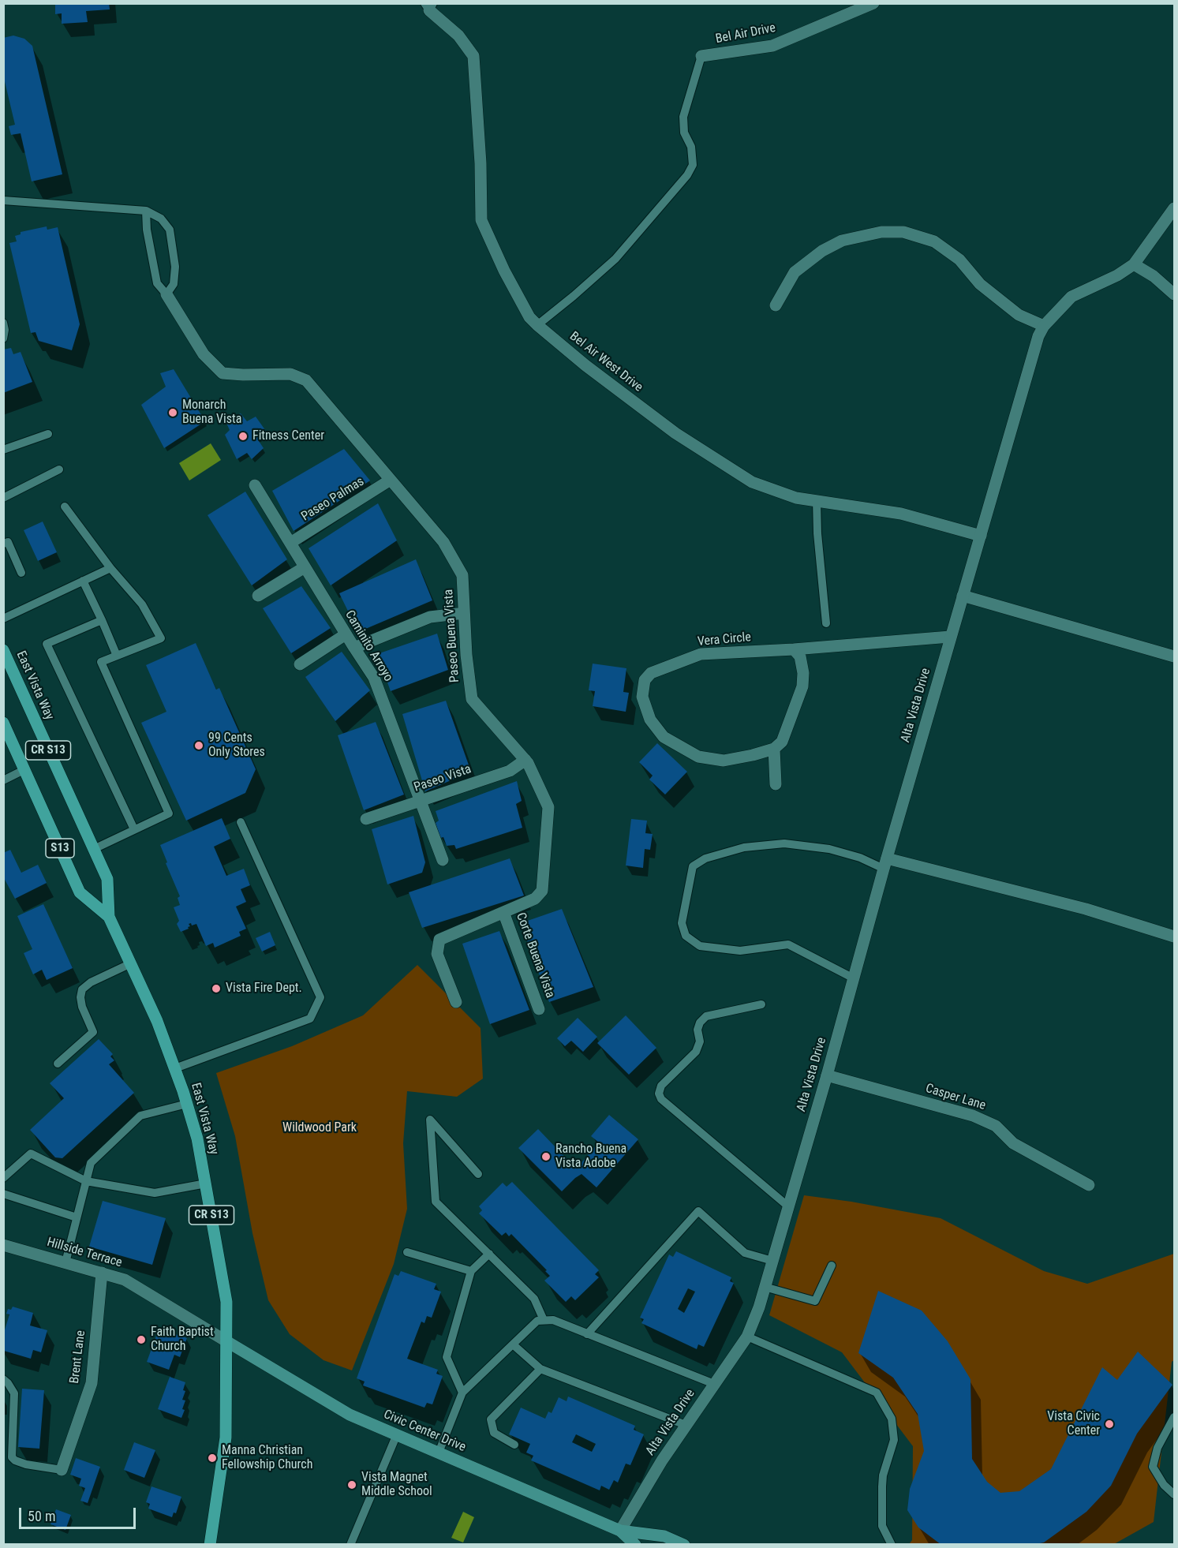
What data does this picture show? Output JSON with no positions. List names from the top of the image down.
{
  "streets": {
    "main road": [
      "East Vista Way",
      "CR S13",
      "S13",
      "Civic Center Drive"
    ],
    "street": [
      "Bel Air Drive",
      "Bel Air West Drive",
      "Paseo Palmas",
      "Paseo Buena Vista",
      "Vera Circle",
      "Caminito Arroyo",
      "Alta Vista Drive",
      "Paseo Vista",
      "Corte Buena Vista",
      "Casper Lane",
      "Hillside Terrace",
      "Brent Lane"
    ]
  },
  "crossings": [
    ["Bel Air West Drive", "Alta Vista Drive"],
    ["Paseo Palmas", "Paseo Buena Vista"],
    ["Paseo Palmas", "Caminito Arroyo"],
    ["Paseo Buena Vista", "Paseo Vista"],
    ["Paseo Buena Vista", "Corte Buena Vista"],
    ["Vera Circle", "Alta Vista Drive"],
    ["Caminito Arroyo", "Paseo Vista"],
    ["East Vista Way", "CR S13"],
    ["East Vista Way", "Hillside Terrace"],
    ["East Vista Way", "Civic Center Drive"],
    ["Alta Vista Drive", "Casper Lane"],
    ["Alta Vista Drive", "Civic Center Drive"],
    ["CR S13", "Hillside Terrace"],
    ["CR S13", "Civic Center Drive"],
    ["Hillside Terrace", "Brent Lane"],
    ["Hillside Terrace", "Civic Center Drive"]
  ],
  "parks": ["Wildwood Park"],
  "places": [
    "Monarch Buena Vista",
    "Fitness Center",
    "99 Cents Only Stores",
    "Vista Fire Dept.",
    "Rancho Buena Vista Adobe",
    "Faith Baptist Church",
    "Vista Civic Center",
    "Manna Christian Fellowship Church",
    "Vista Magnet Middle School"
  ],
  "scale_bar": "50 m"
}
